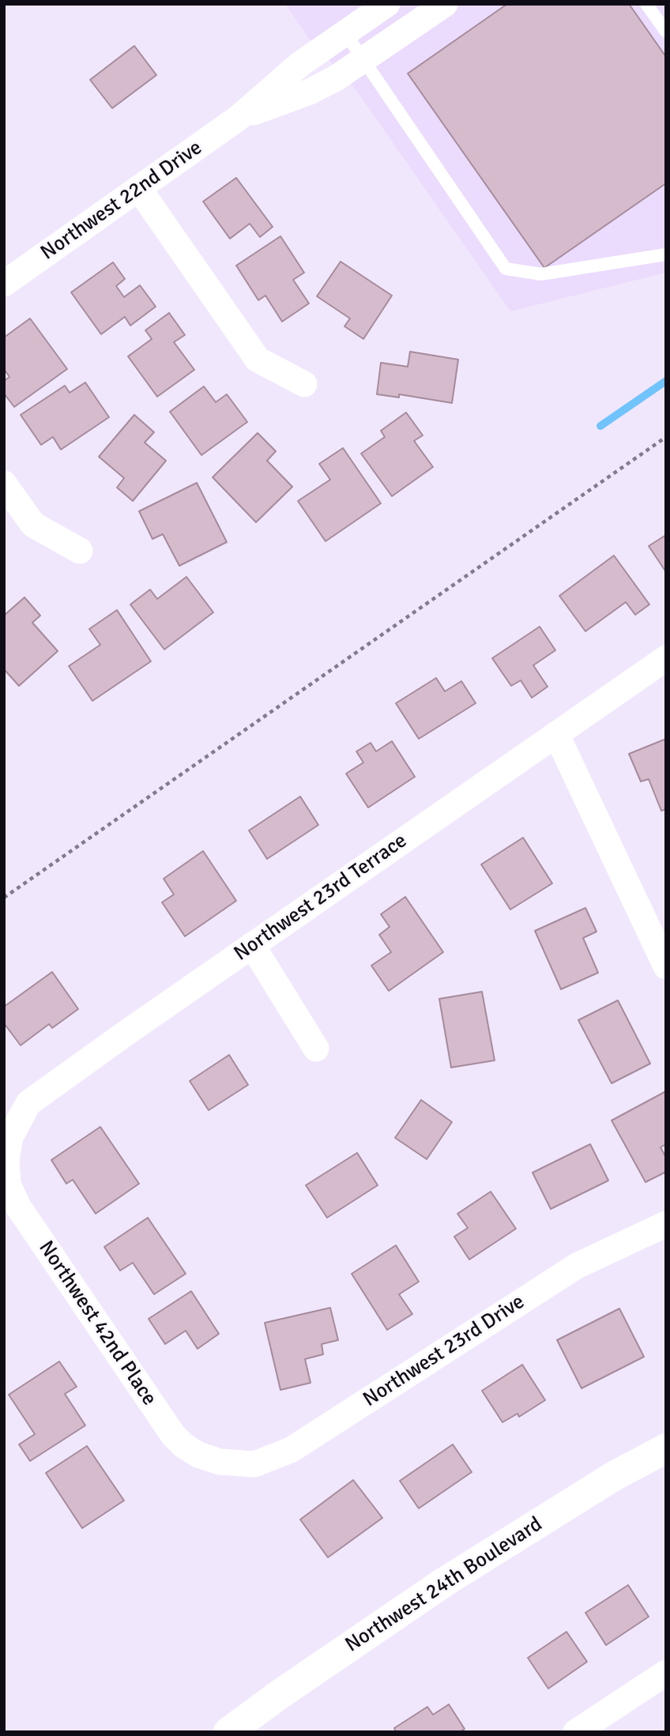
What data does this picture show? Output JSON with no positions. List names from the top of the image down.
{
  "streets": {
    "street": [
      "Northwest 22nd Drive",
      "Northwest 23rd Terrace",
      "Northwest 42nd Place",
      "Northwest 23rd Drive",
      "Northwest 24th Boulevard"
    ]
  },
  "crossings": [
    ["Northwest 23rd Terrace", "Northwest 42nd Place"],
    ["Northwest 42nd Place", "Northwest 23rd Drive"]
  ]
}
